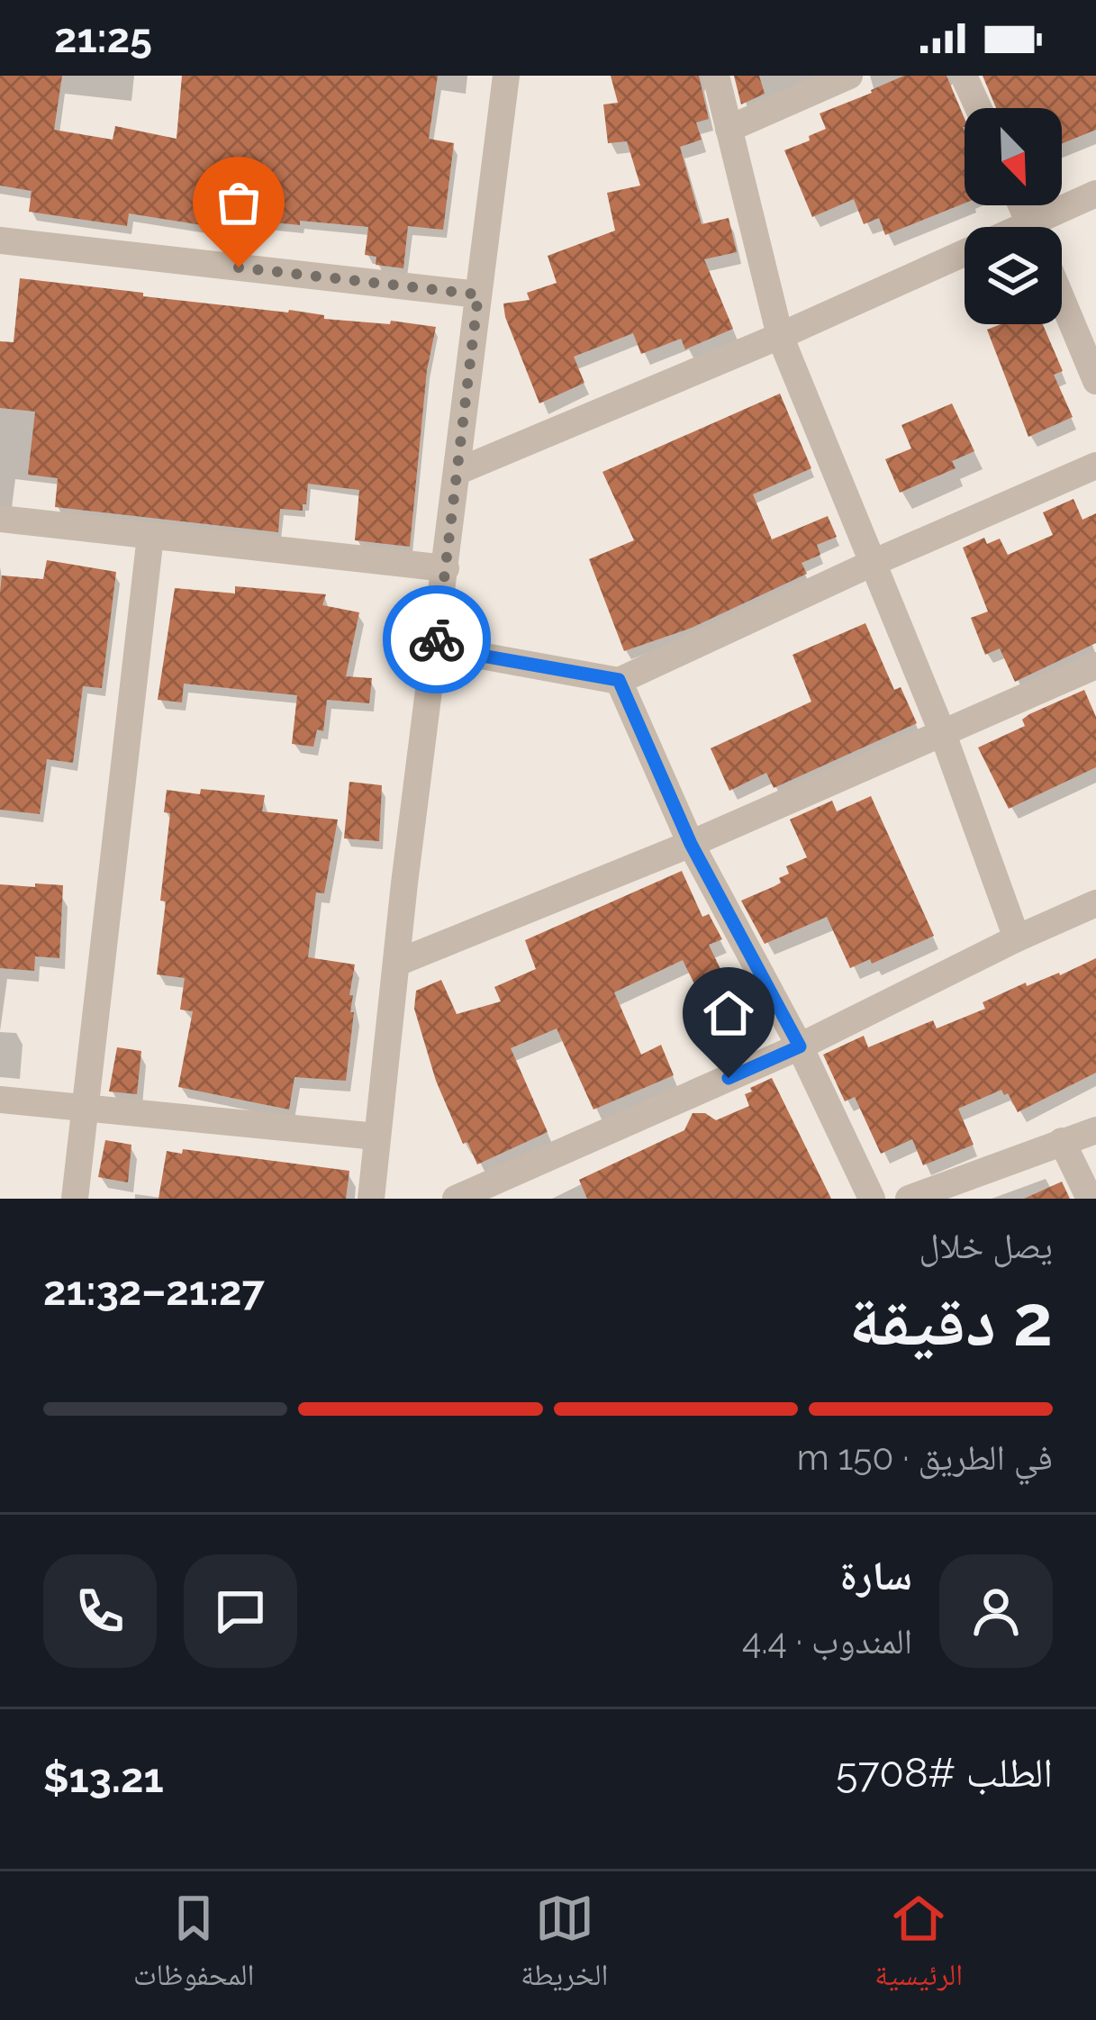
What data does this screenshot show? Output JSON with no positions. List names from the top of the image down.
{
  "north": "bottom right",
  "page": {
    "status": "21:25",
    "heading": ["2 دقيقة", "يصل خلال", "21:27–21:32"],
    "panel": [
      "سارة",
      "المندوب · 4.4",
      "الطلب #5708",
      "$13.21"
    ],
    "bar": "في الطريق · 150 m",
    "tabs": ["الرئيسية", "الخريطة", "المحفوظات"]
  }
}
